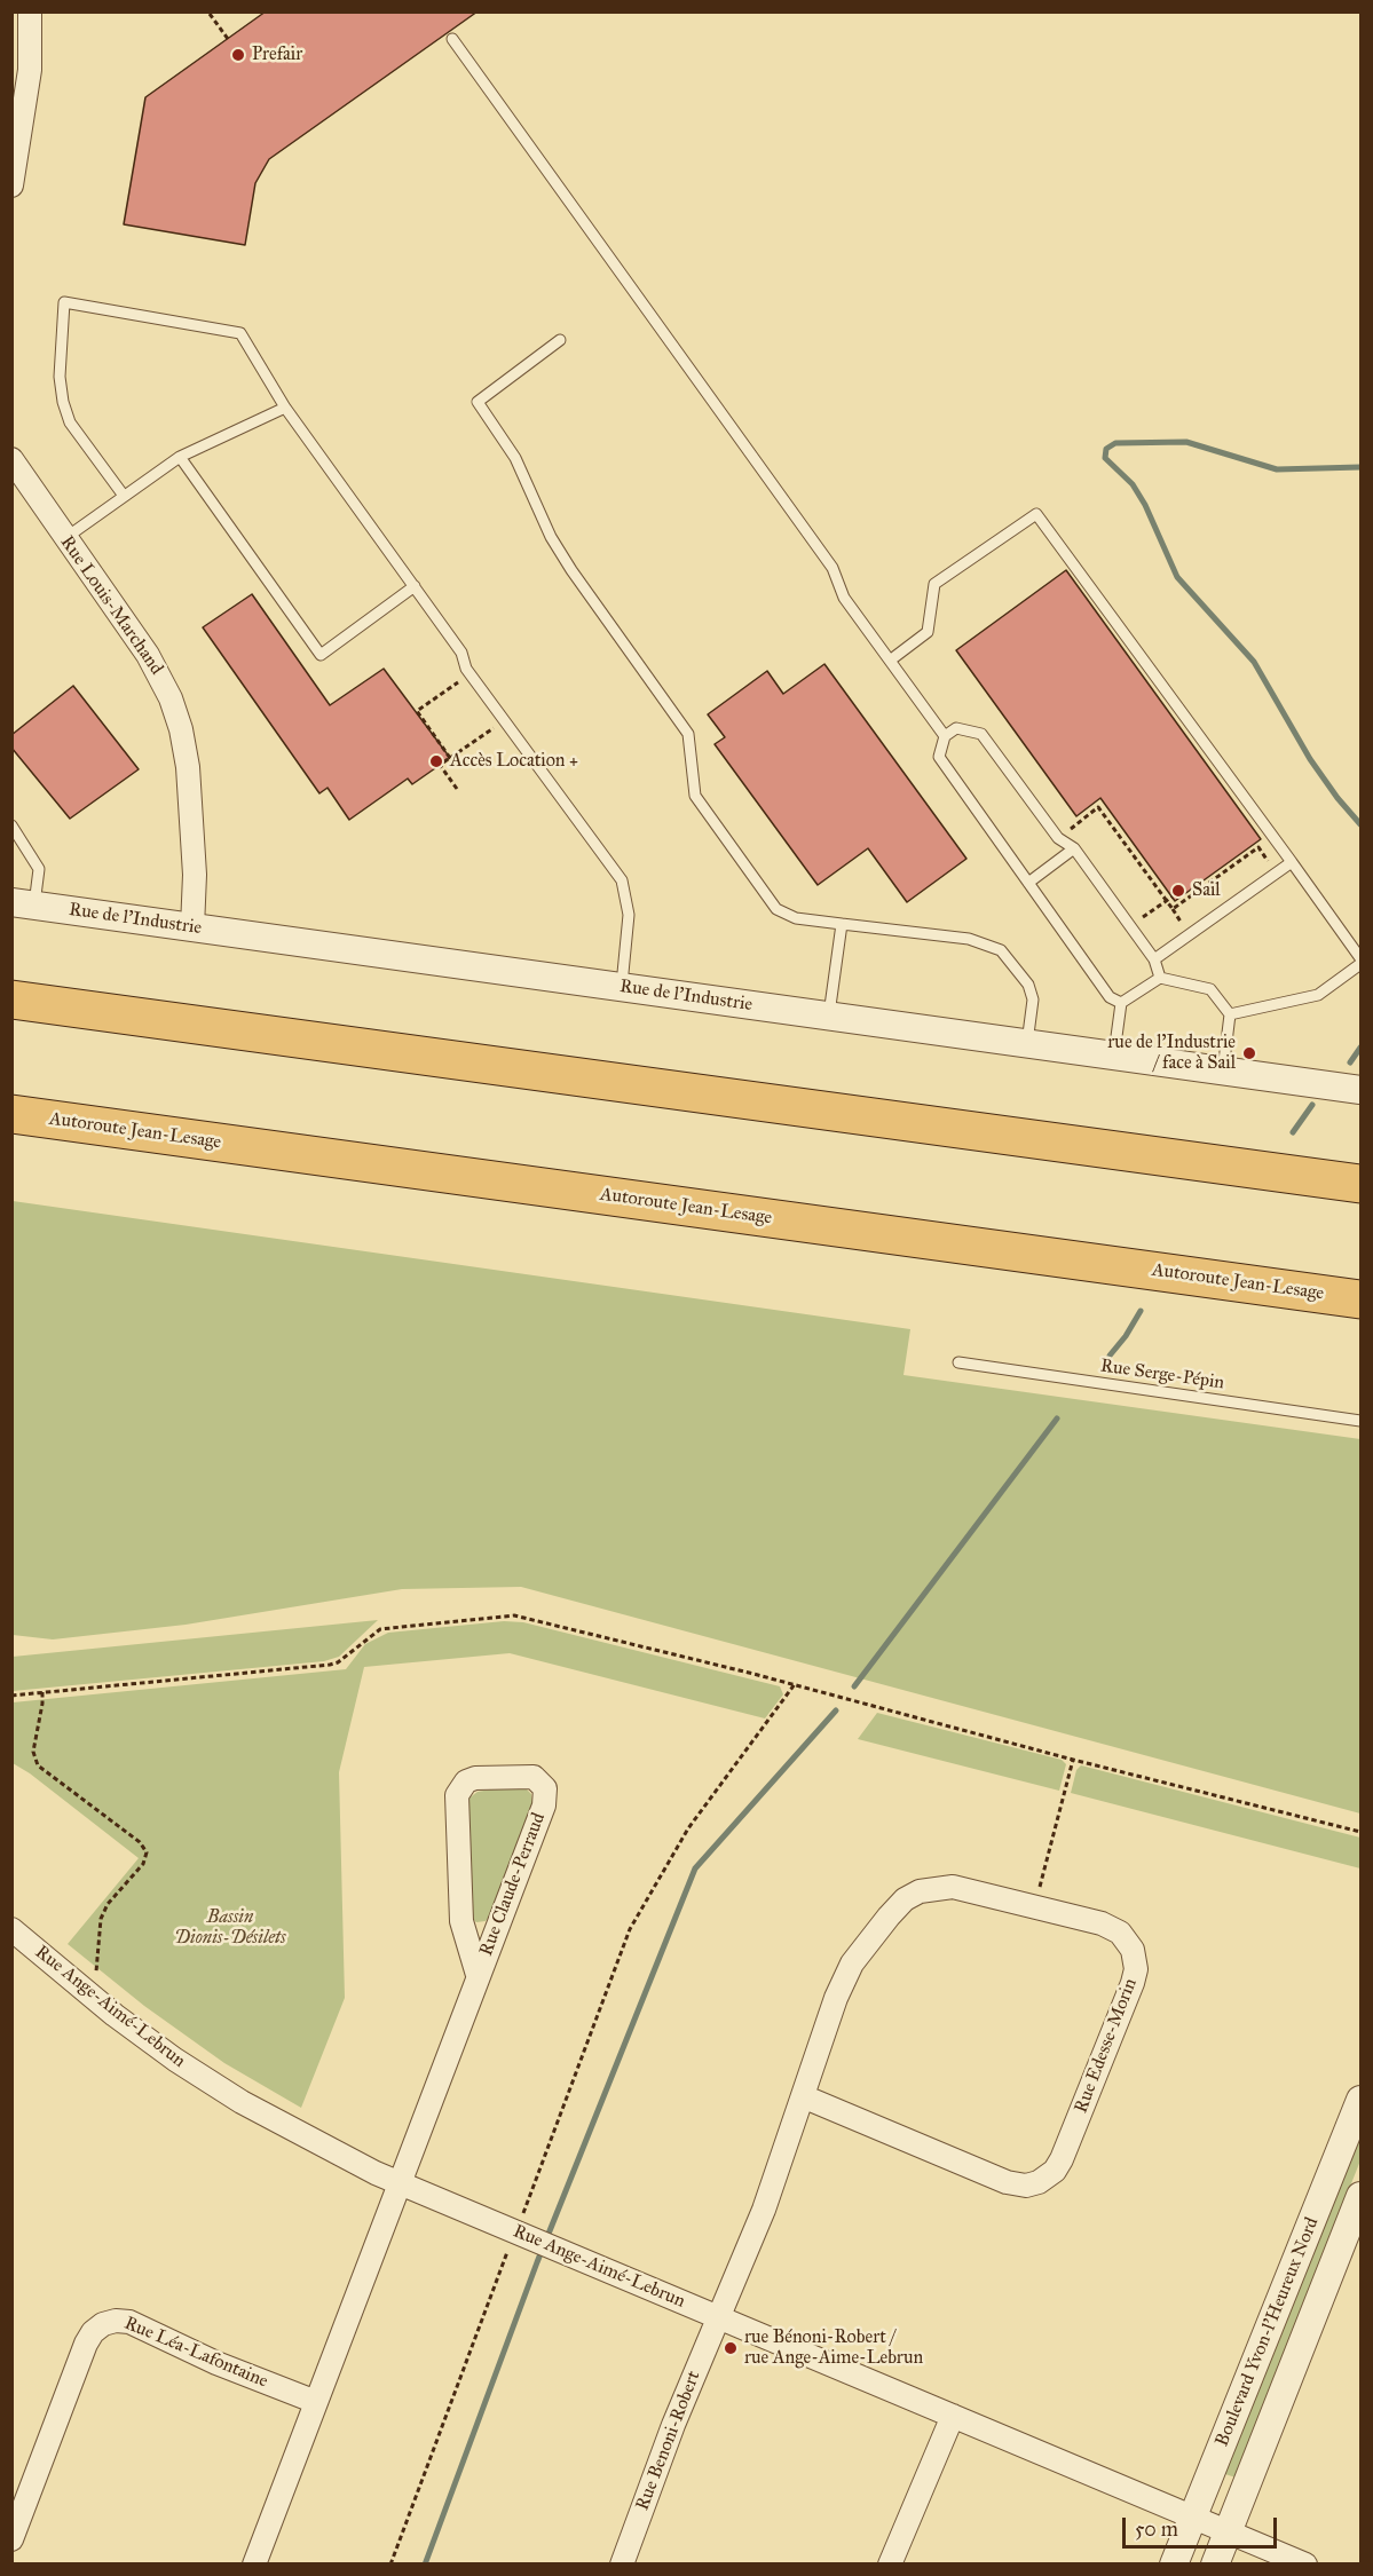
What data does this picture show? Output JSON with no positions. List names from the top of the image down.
{
  "streets": {
    "highway": ["Autoroute Jean-Lesage"],
    "street": [
      "Rue Louis-Marchand",
      "Rue de l'Industrie",
      "Rue Claude-Perraud",
      "Rue Ange-Aimé-Lebrun",
      "Rue Edesse-Morin",
      "Boulevard Yvon-l'Heureux Nord",
      "Rue Léa-Lafontaine",
      "Rue Benoni-Robert"
    ],
    "lane": ["Rue Serge-Pépin"]
  },
  "crossings": [
    ["Rue Louis-Marchand", "Rue de l'Industrie"],
    ["Rue Claude-Perraud", "Rue Ange-Aimé-Lebrun"],
    ["Rue Ange-Aimé-Lebrun", "Rue Edesse-Morin"],
    ["Rue Ange-Aimé-Lebrun", "Boulevard Yvon-l'Heureux Nord"],
    ["Rue Ange-Aimé-Lebrun", "Rue Benoni-Robert"],
    ["Rue Edesse-Morin", "Rue Benoni-Robert"]
  ],
  "parks": ["Bassin Dionis-Désilets"],
  "places": [
    "Prefair",
    "Accès Location +",
    "Sail",
    "rue de l'Industrie / face à Sail",
    "rue Bénoni-Robert / rue Ange-Aime-Lebrun"
  ],
  "scale_bar": "50 m"
}
